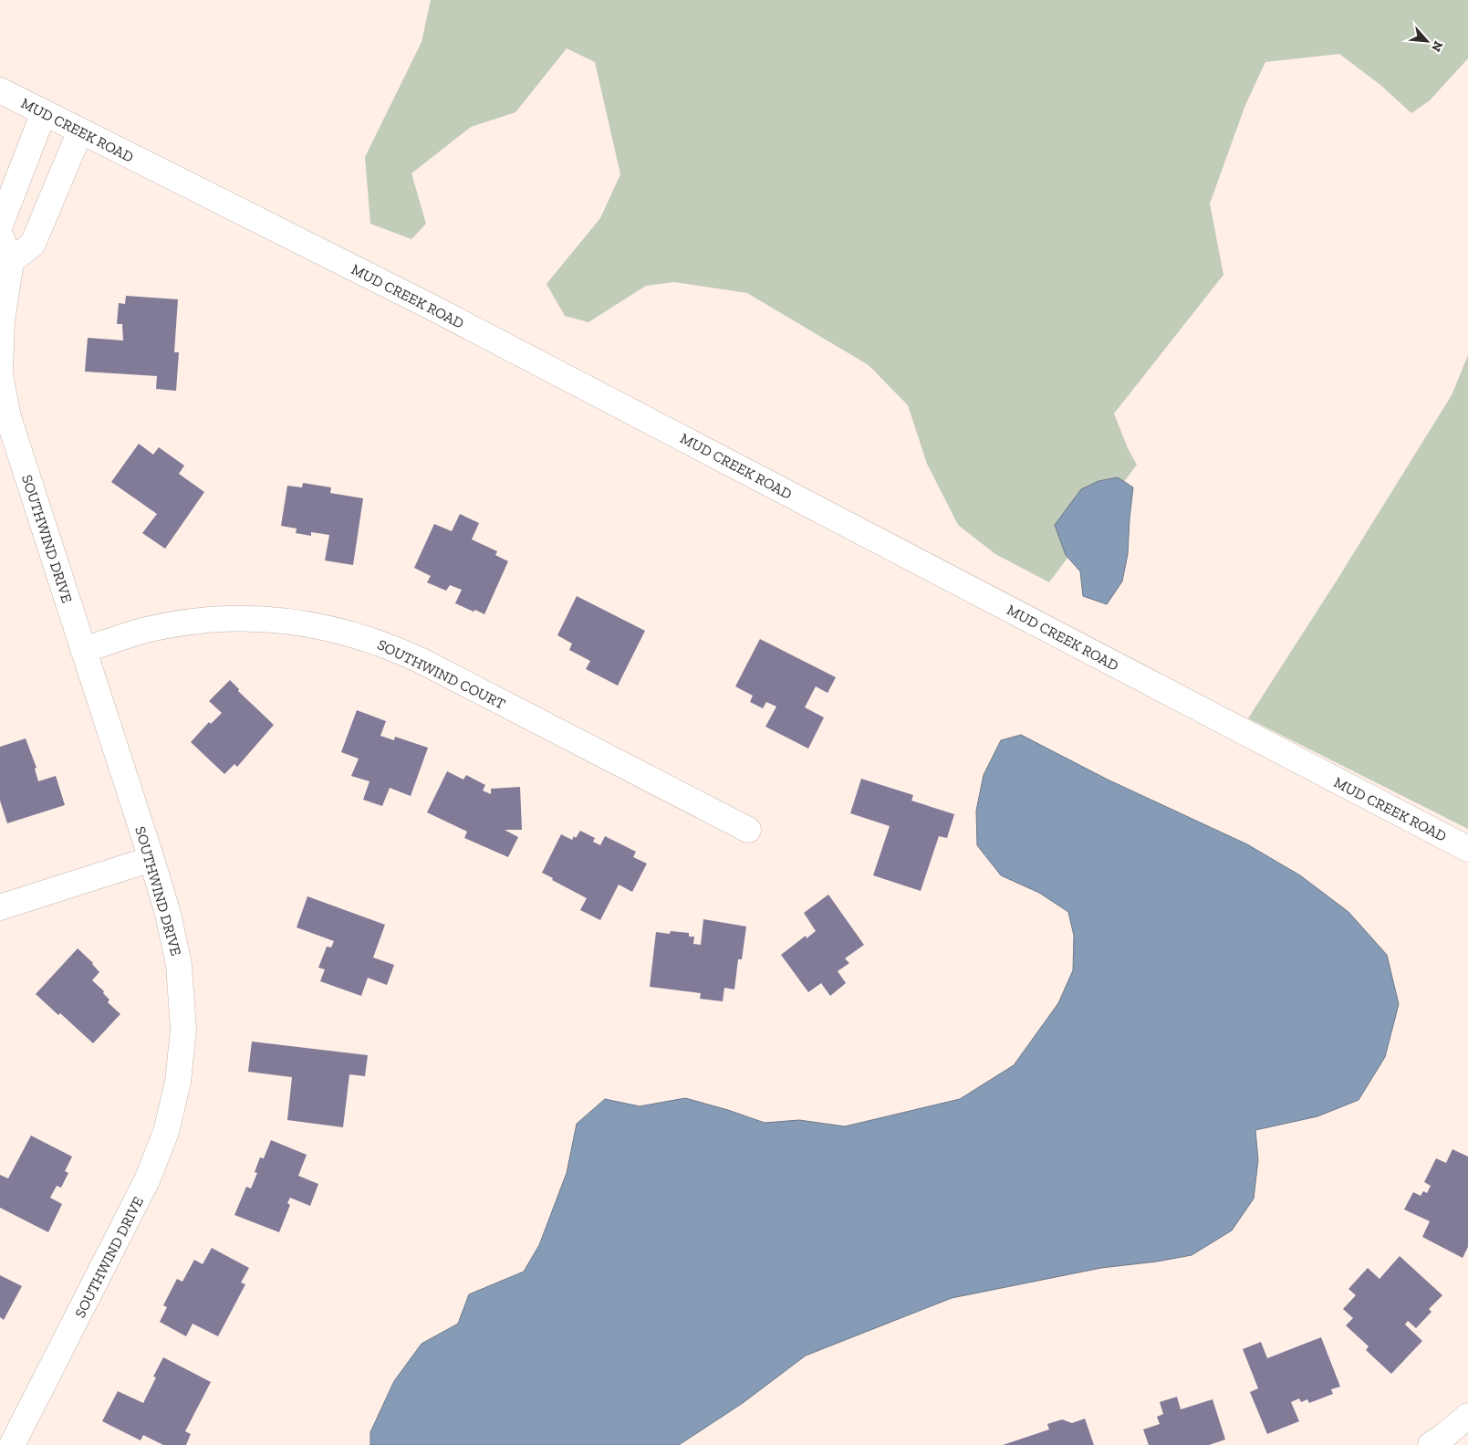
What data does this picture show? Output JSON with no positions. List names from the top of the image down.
{
  "streets": {
    "street": ["MUD CREEK ROAD", "SOUTHWIND DRIVE", "SOUTHWIND COURT"]
  },
  "crossings": [
    ["SOUTHWIND DRIVE", "SOUTHWIND COURT"]
  ],
  "north": "bottom right"
}
